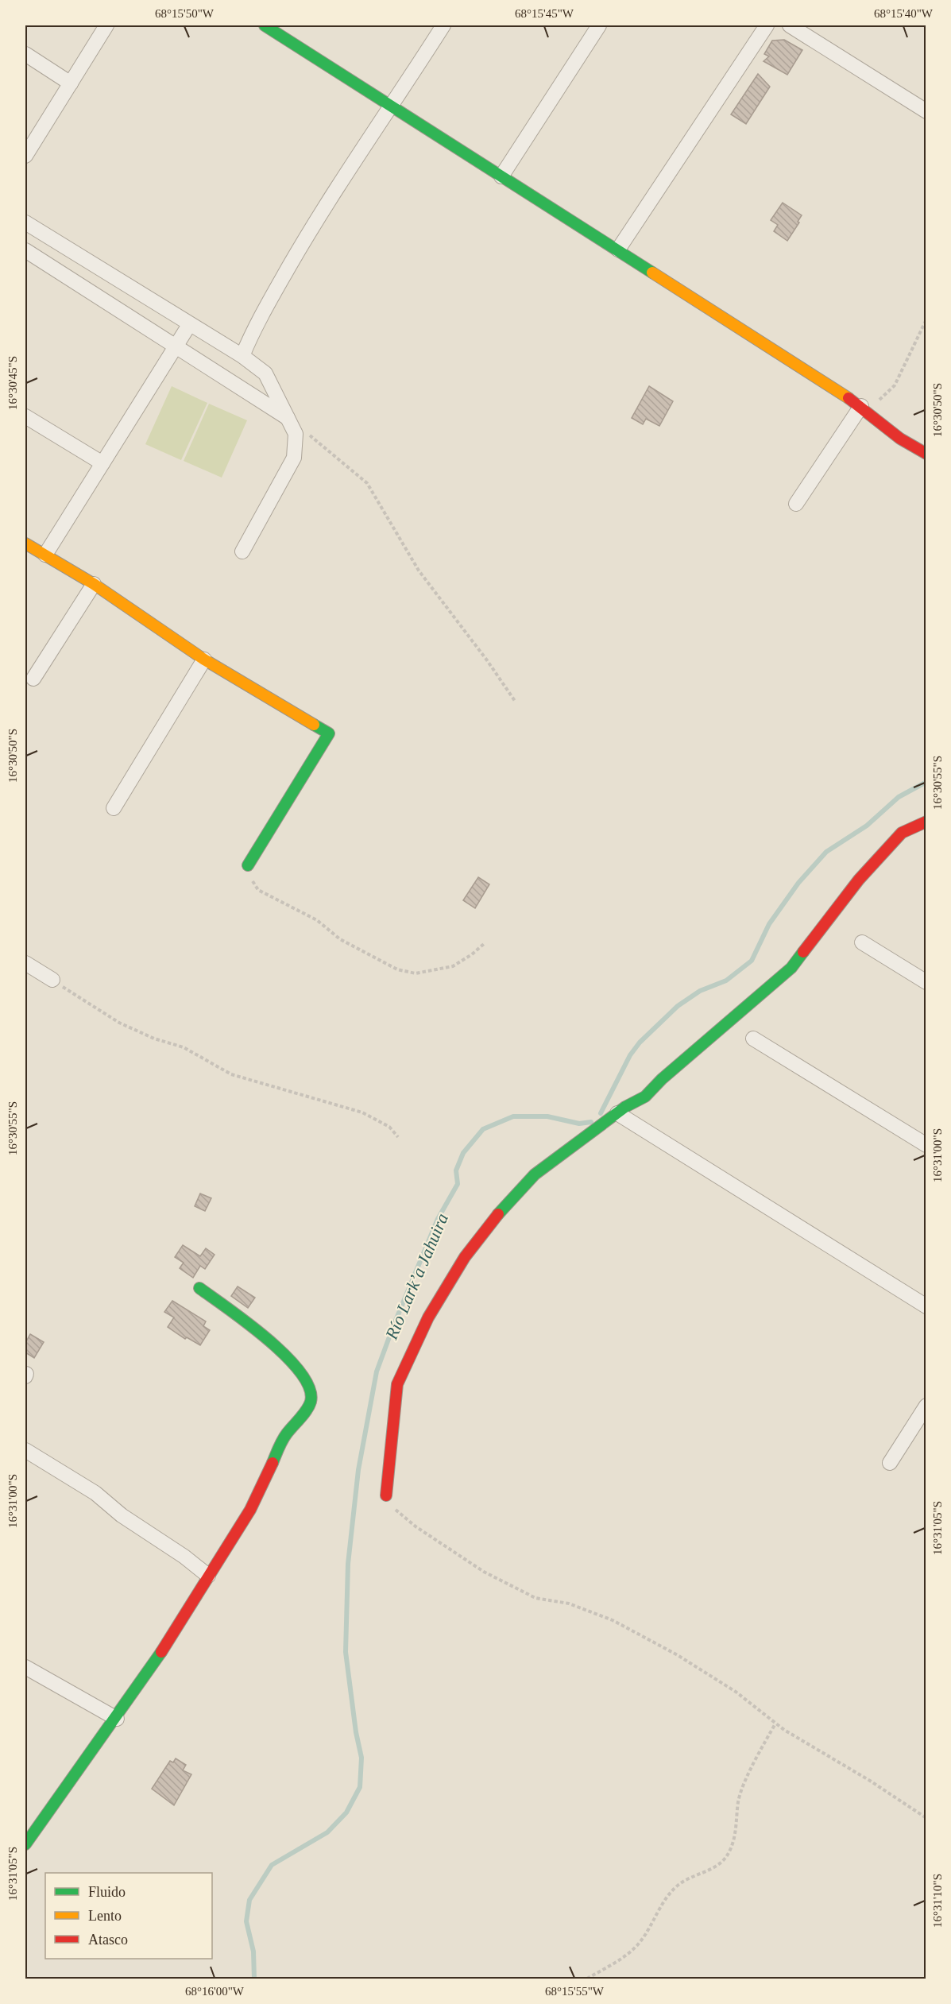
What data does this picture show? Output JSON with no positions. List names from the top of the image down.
{
  "water": ["Río Lark’a Jahuira"],
  "legend": ["Fluido", "Lento", "Atasco"],
  "coordinates": [
    "68°15'50\"W",
    "68°15'45\"W",
    "68°15'40\"W",
    "16°30'45\"S",
    "16°30'50\"S",
    "16°30'55\"S",
    "16°31'00\"S",
    "16°31'05\"S",
    "16°31'10\"S",
    "68°16'00\"W",
    "68°15'55\"W"
  ]
}
